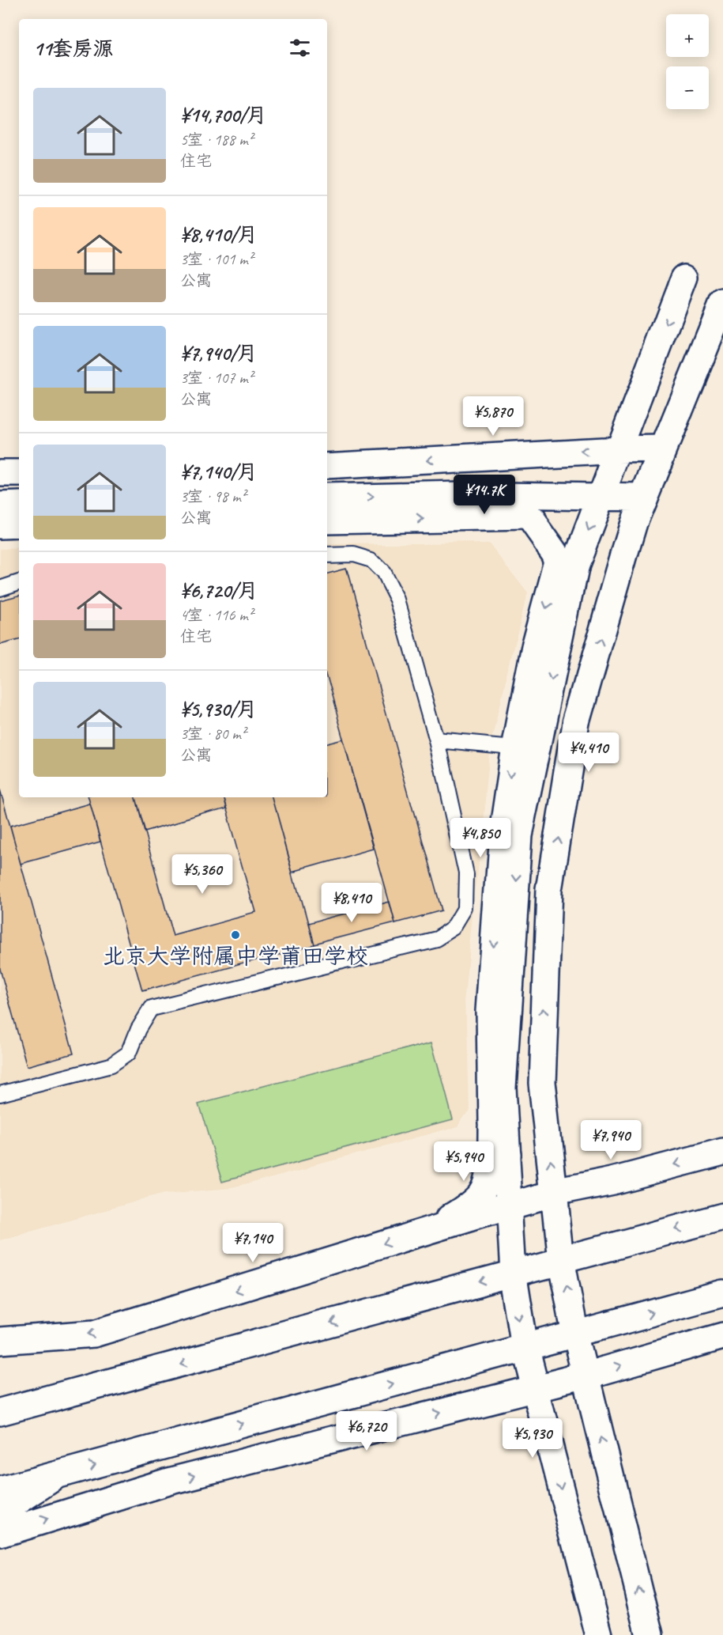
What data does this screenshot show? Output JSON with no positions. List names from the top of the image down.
{
  "places": ["北京大学附属中学莆田学校"],
  "page": {
    "map_buttons": ["+", "−"],
    "heading": "11套房源",
    "list": [
      {
        "name": "¥14,700/月",
        "note": "5室 · 188 m² · 住宅"
      },
      {
        "name": "¥8,410/月",
        "note": "3室 · 101 m² · 公寓"
      },
      {
        "name": "¥7,940/月",
        "note": "3室 · 107 m² · 公寓"
      },
      {
        "name": "¥7,140/月",
        "note": "3室 · 98 m² · 公寓"
      },
      {
        "name": "¥6,720/月",
        "note": "4室 · 116 m² · 住宅"
      },
      {
        "name": "¥5,930/月",
        "note": "3室 · 80 m² · 公寓"
      }
    ],
    "price": [
      "¥5,870",
      "¥14.7K",
      "¥4,410",
      "¥4,850",
      "¥5,360",
      "¥8,410",
      "¥7,940",
      "¥5,940",
      "¥7,140",
      "¥6,720",
      "¥5,930"
    ]
  }
}
